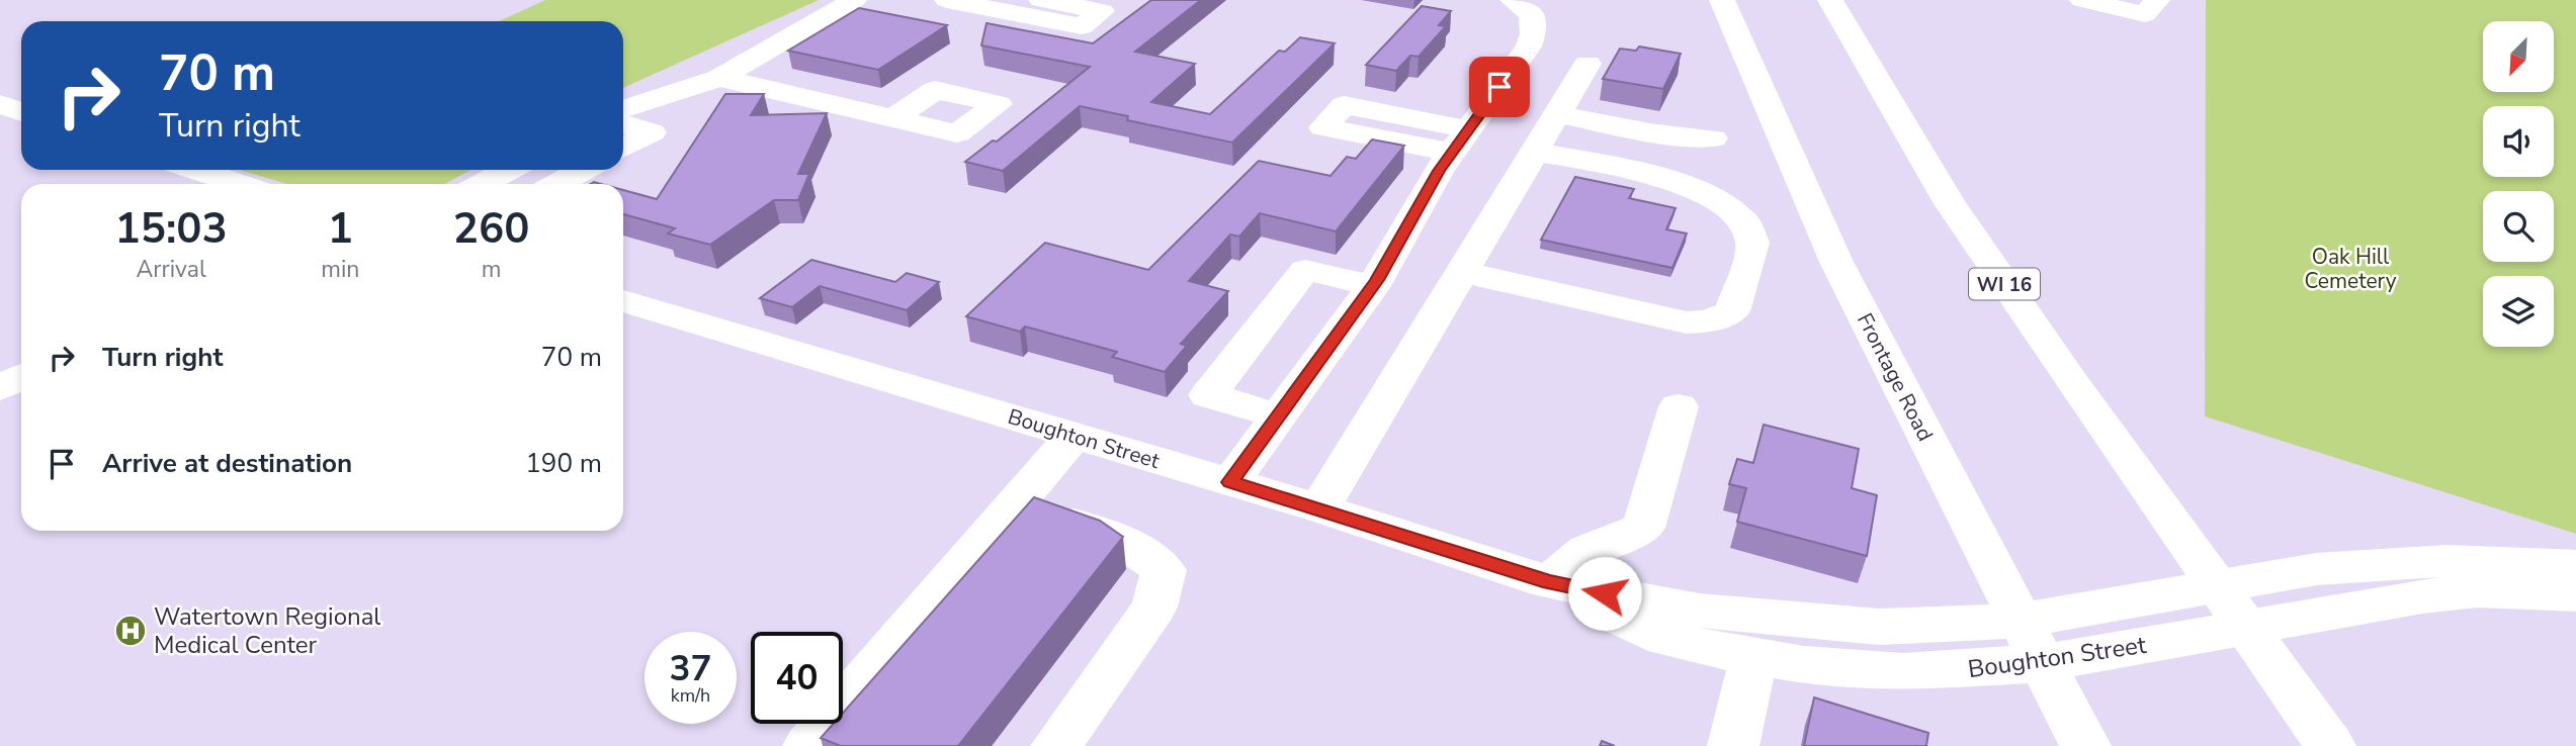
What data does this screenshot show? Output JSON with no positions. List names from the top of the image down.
{
  "streets": {
    "main road": ["WI 16", "Frontage Road", "Boughton Street"]
  },
  "crossings": [
    ["Frontage Road", "Boughton Street"]
  ],
  "parks": ["Oak Hill Cemetery"],
  "places": {
    "hospital": ["Watertown Regional Medical Center"]
  },
  "north": "bottom left",
  "page": {
    "turn": ["70 m", "Turn right"],
    "eta": [
      "15:03",
      "Arrival",
      "1",
      "min",
      "260",
      "m"
    ],
    "list": [
      {
        "name": "Turn right",
        "value": "70 m"
      },
      {
        "name": "Arrive at destination",
        "value": "190 m"
      }
    ],
    "speed": "37 km/h",
    "limit": "40"
  }
}
